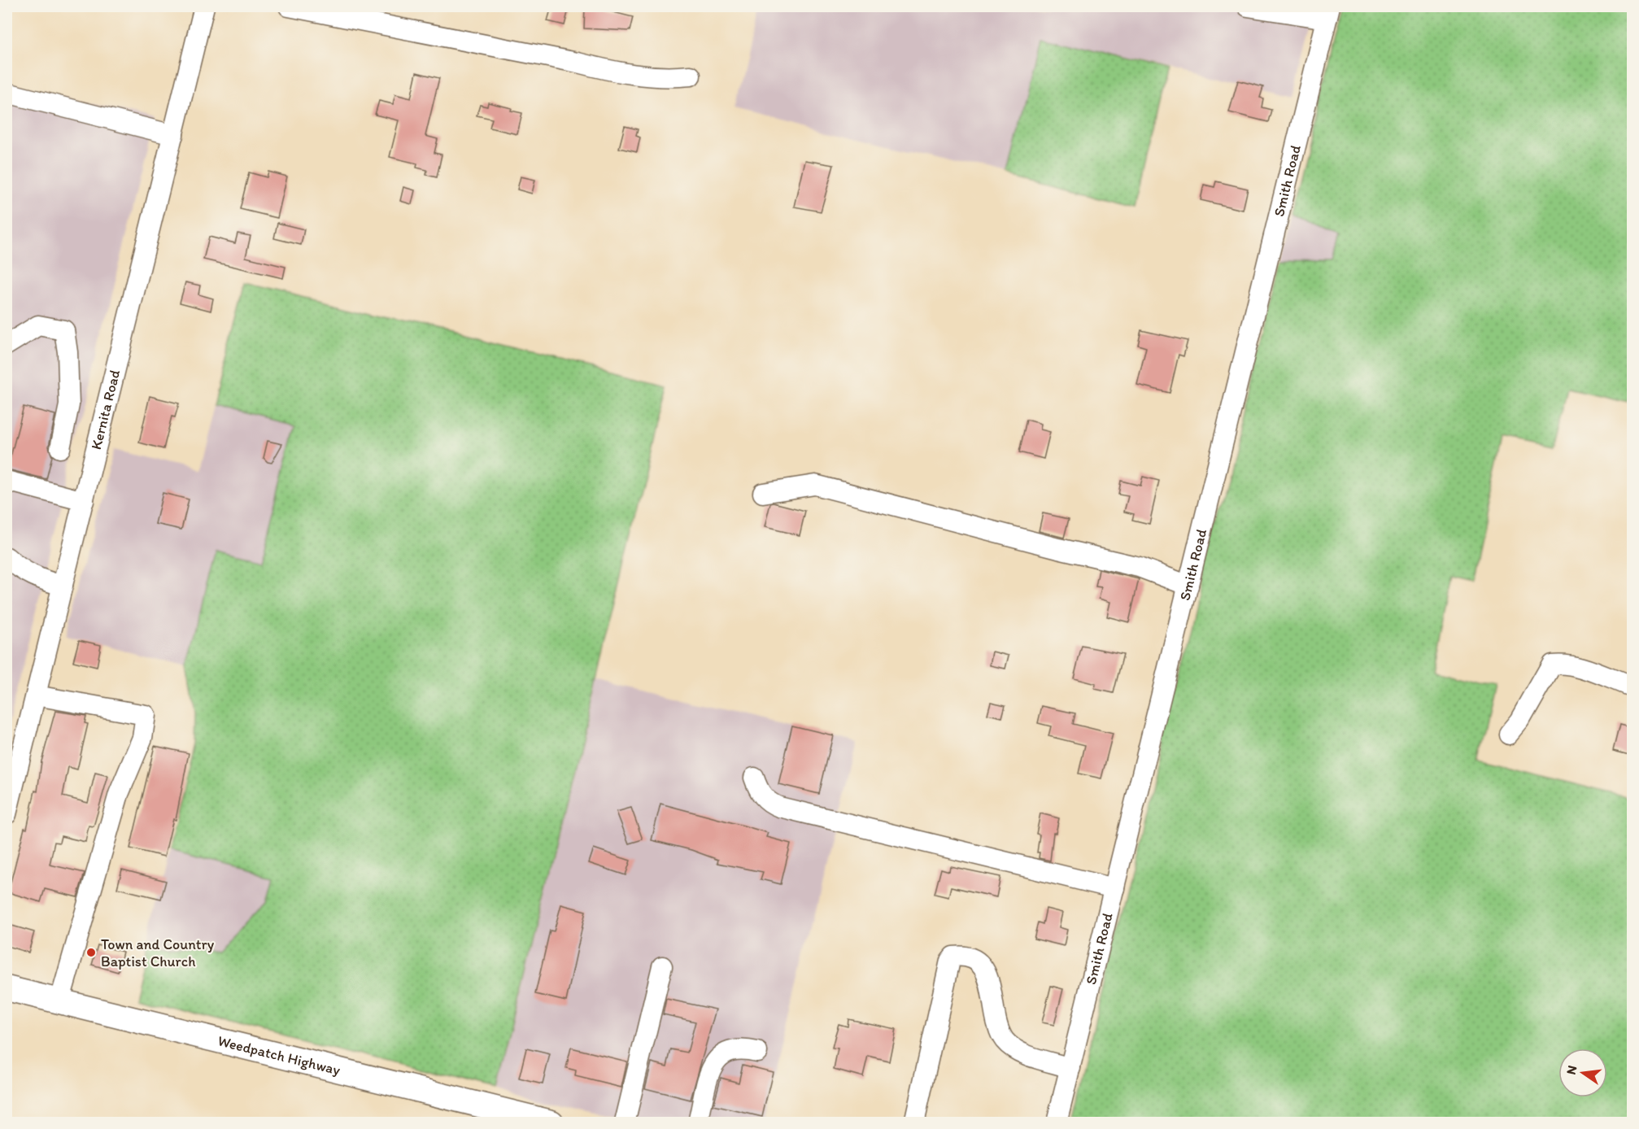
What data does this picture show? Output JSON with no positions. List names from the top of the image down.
{
  "streets": {
    "main road": ["Weedpatch Highway"],
    "street": ["Smith Road", "Kernita Road"]
  },
  "places": ["Town and Country Baptist Church"],
  "north": "left"
}
